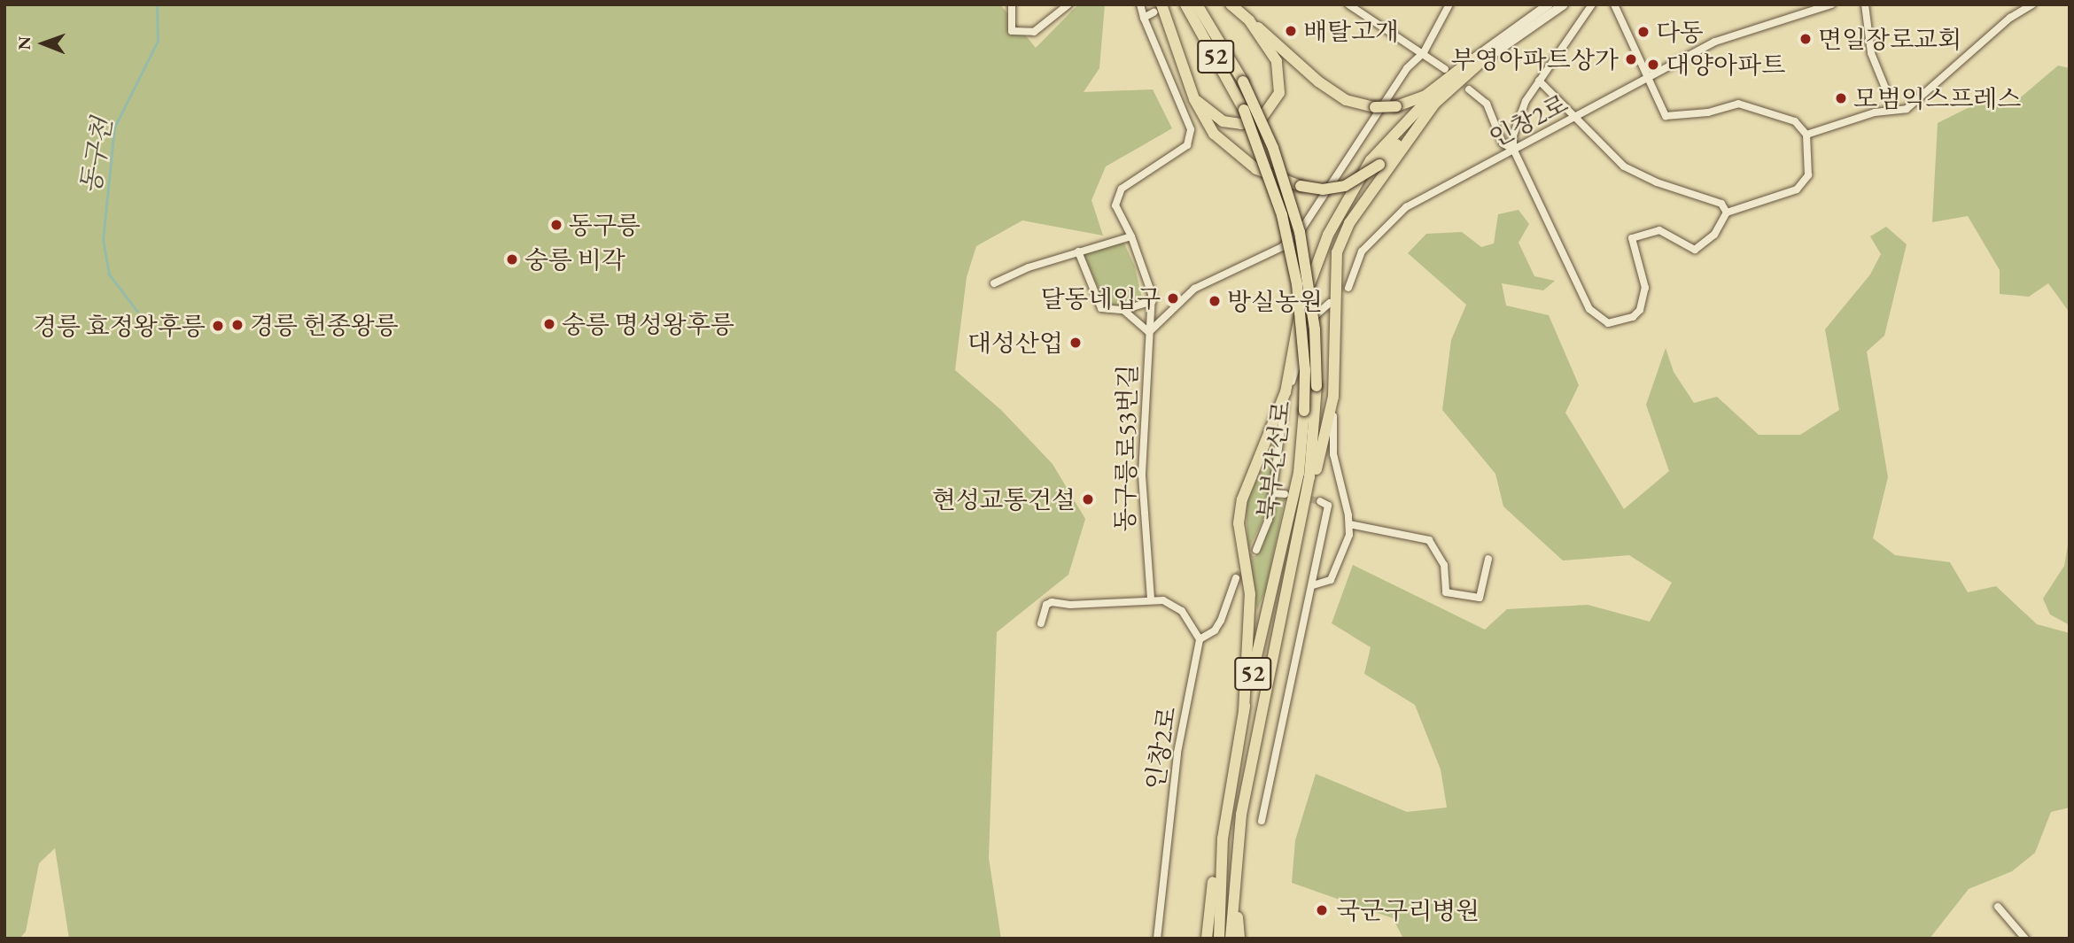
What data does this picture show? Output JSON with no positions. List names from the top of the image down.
{
  "streets": {
    "highway": ["52", "북부간선로"],
    "street": ["인창2로", "동구릉로53번길"]
  },
  "water": ["동구천"],
  "places": [
    "배탈고개",
    "다동",
    "면일장로교회",
    "부영아파트상가",
    "대양아파트",
    "모범익스프레스",
    "동구릉",
    "숭릉 비각",
    "달동네입구",
    "방실농원",
    "숭릉 명성왕후릉",
    "경릉 헌종왕릉",
    "경릉 효정왕후릉",
    "대성산업",
    "현성교통건설",
    "국군구리병원"
  ],
  "north": "left"
}
